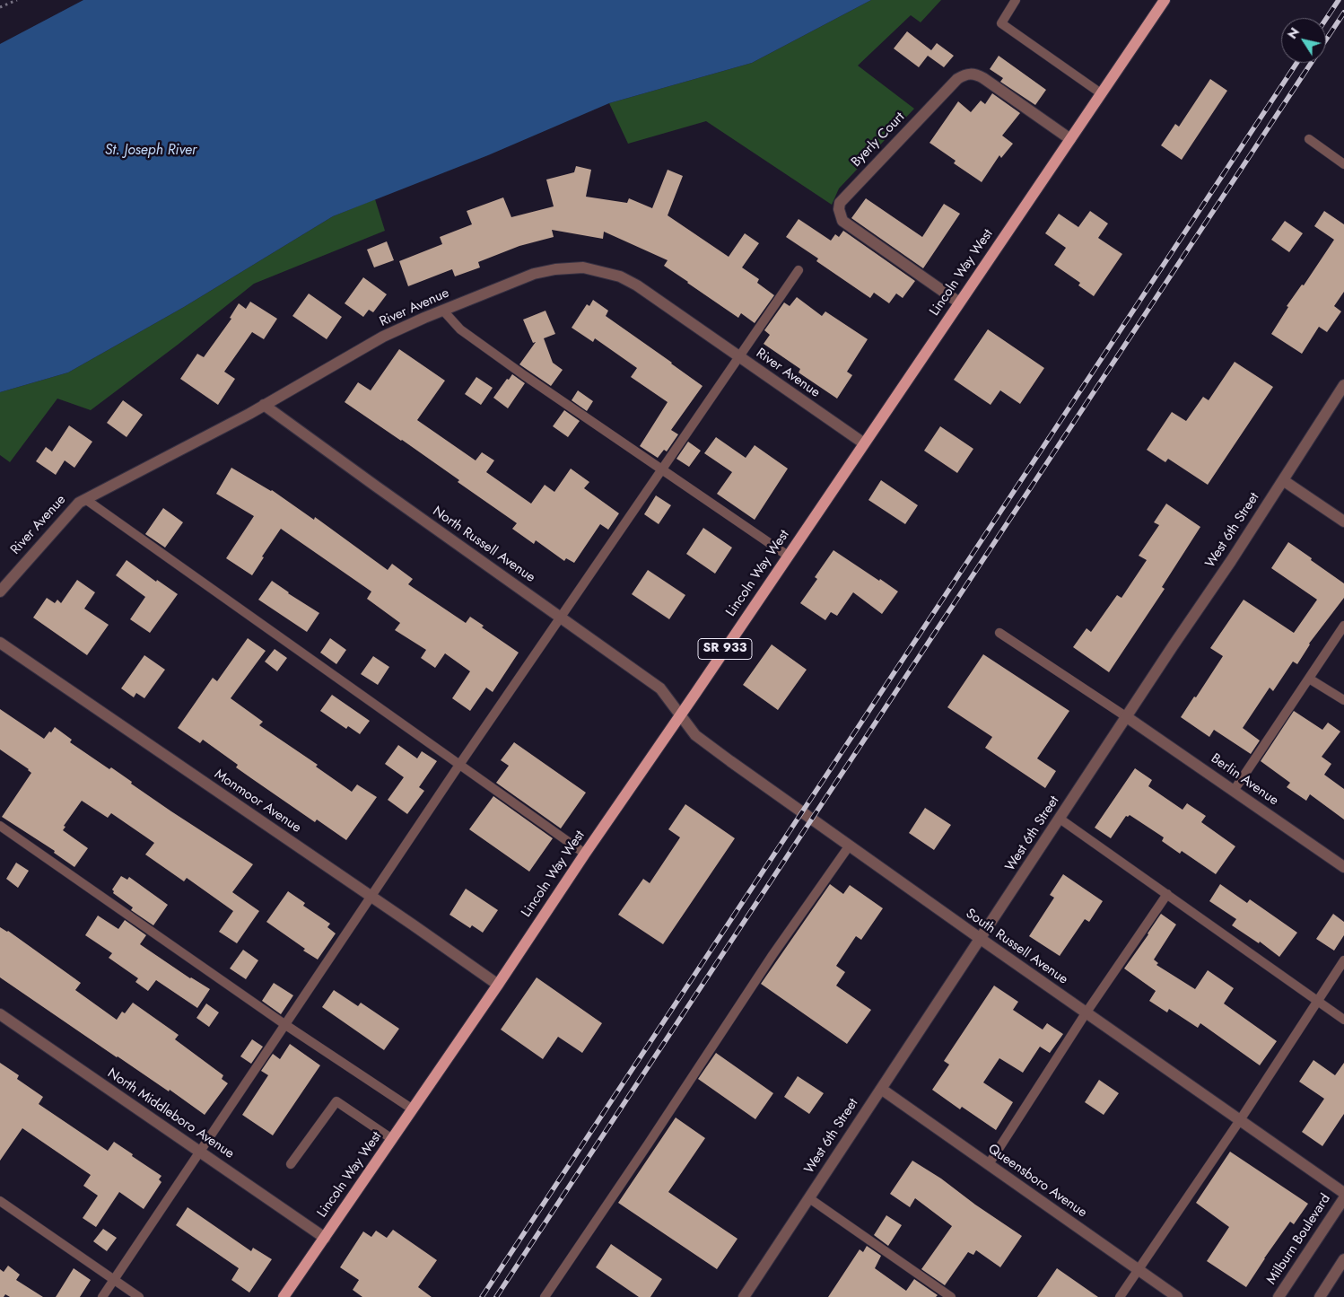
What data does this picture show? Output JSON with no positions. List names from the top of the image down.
{
  "streets": {
    "main road": ["Lincoln Way West", "SR 933"],
    "street": [
      "Byerly Court",
      "River Avenue",
      "West 6th Street",
      "North Russell Avenue",
      "Berlin Avenue",
      "Monmoor Avenue",
      "South Russell Avenue",
      "North Middleboro Avenue",
      "Queensboro Avenue",
      "Milburn Boulevard"
    ]
  },
  "crossings": [
    ["Byerly Court", "Lincoln Way West"],
    ["Lincoln Way West", "River Avenue"],
    ["Lincoln Way West", "North Russell Avenue"],
    ["Lincoln Way West", "Monmoor Avenue"],
    ["Lincoln Way West", "South Russell Avenue"],
    ["Lincoln Way West", "North Middleboro Avenue"],
    ["River Avenue", "North Russell Avenue"],
    ["West 6th Street", "Berlin Avenue"],
    ["West 6th Street", "South Russell Avenue"],
    ["West 6th Street", "Queensboro Avenue"],
    ["North Russell Avenue", "South Russell Avenue"]
  ],
  "water": ["St. Joseph River"],
  "north": "top left"
}
